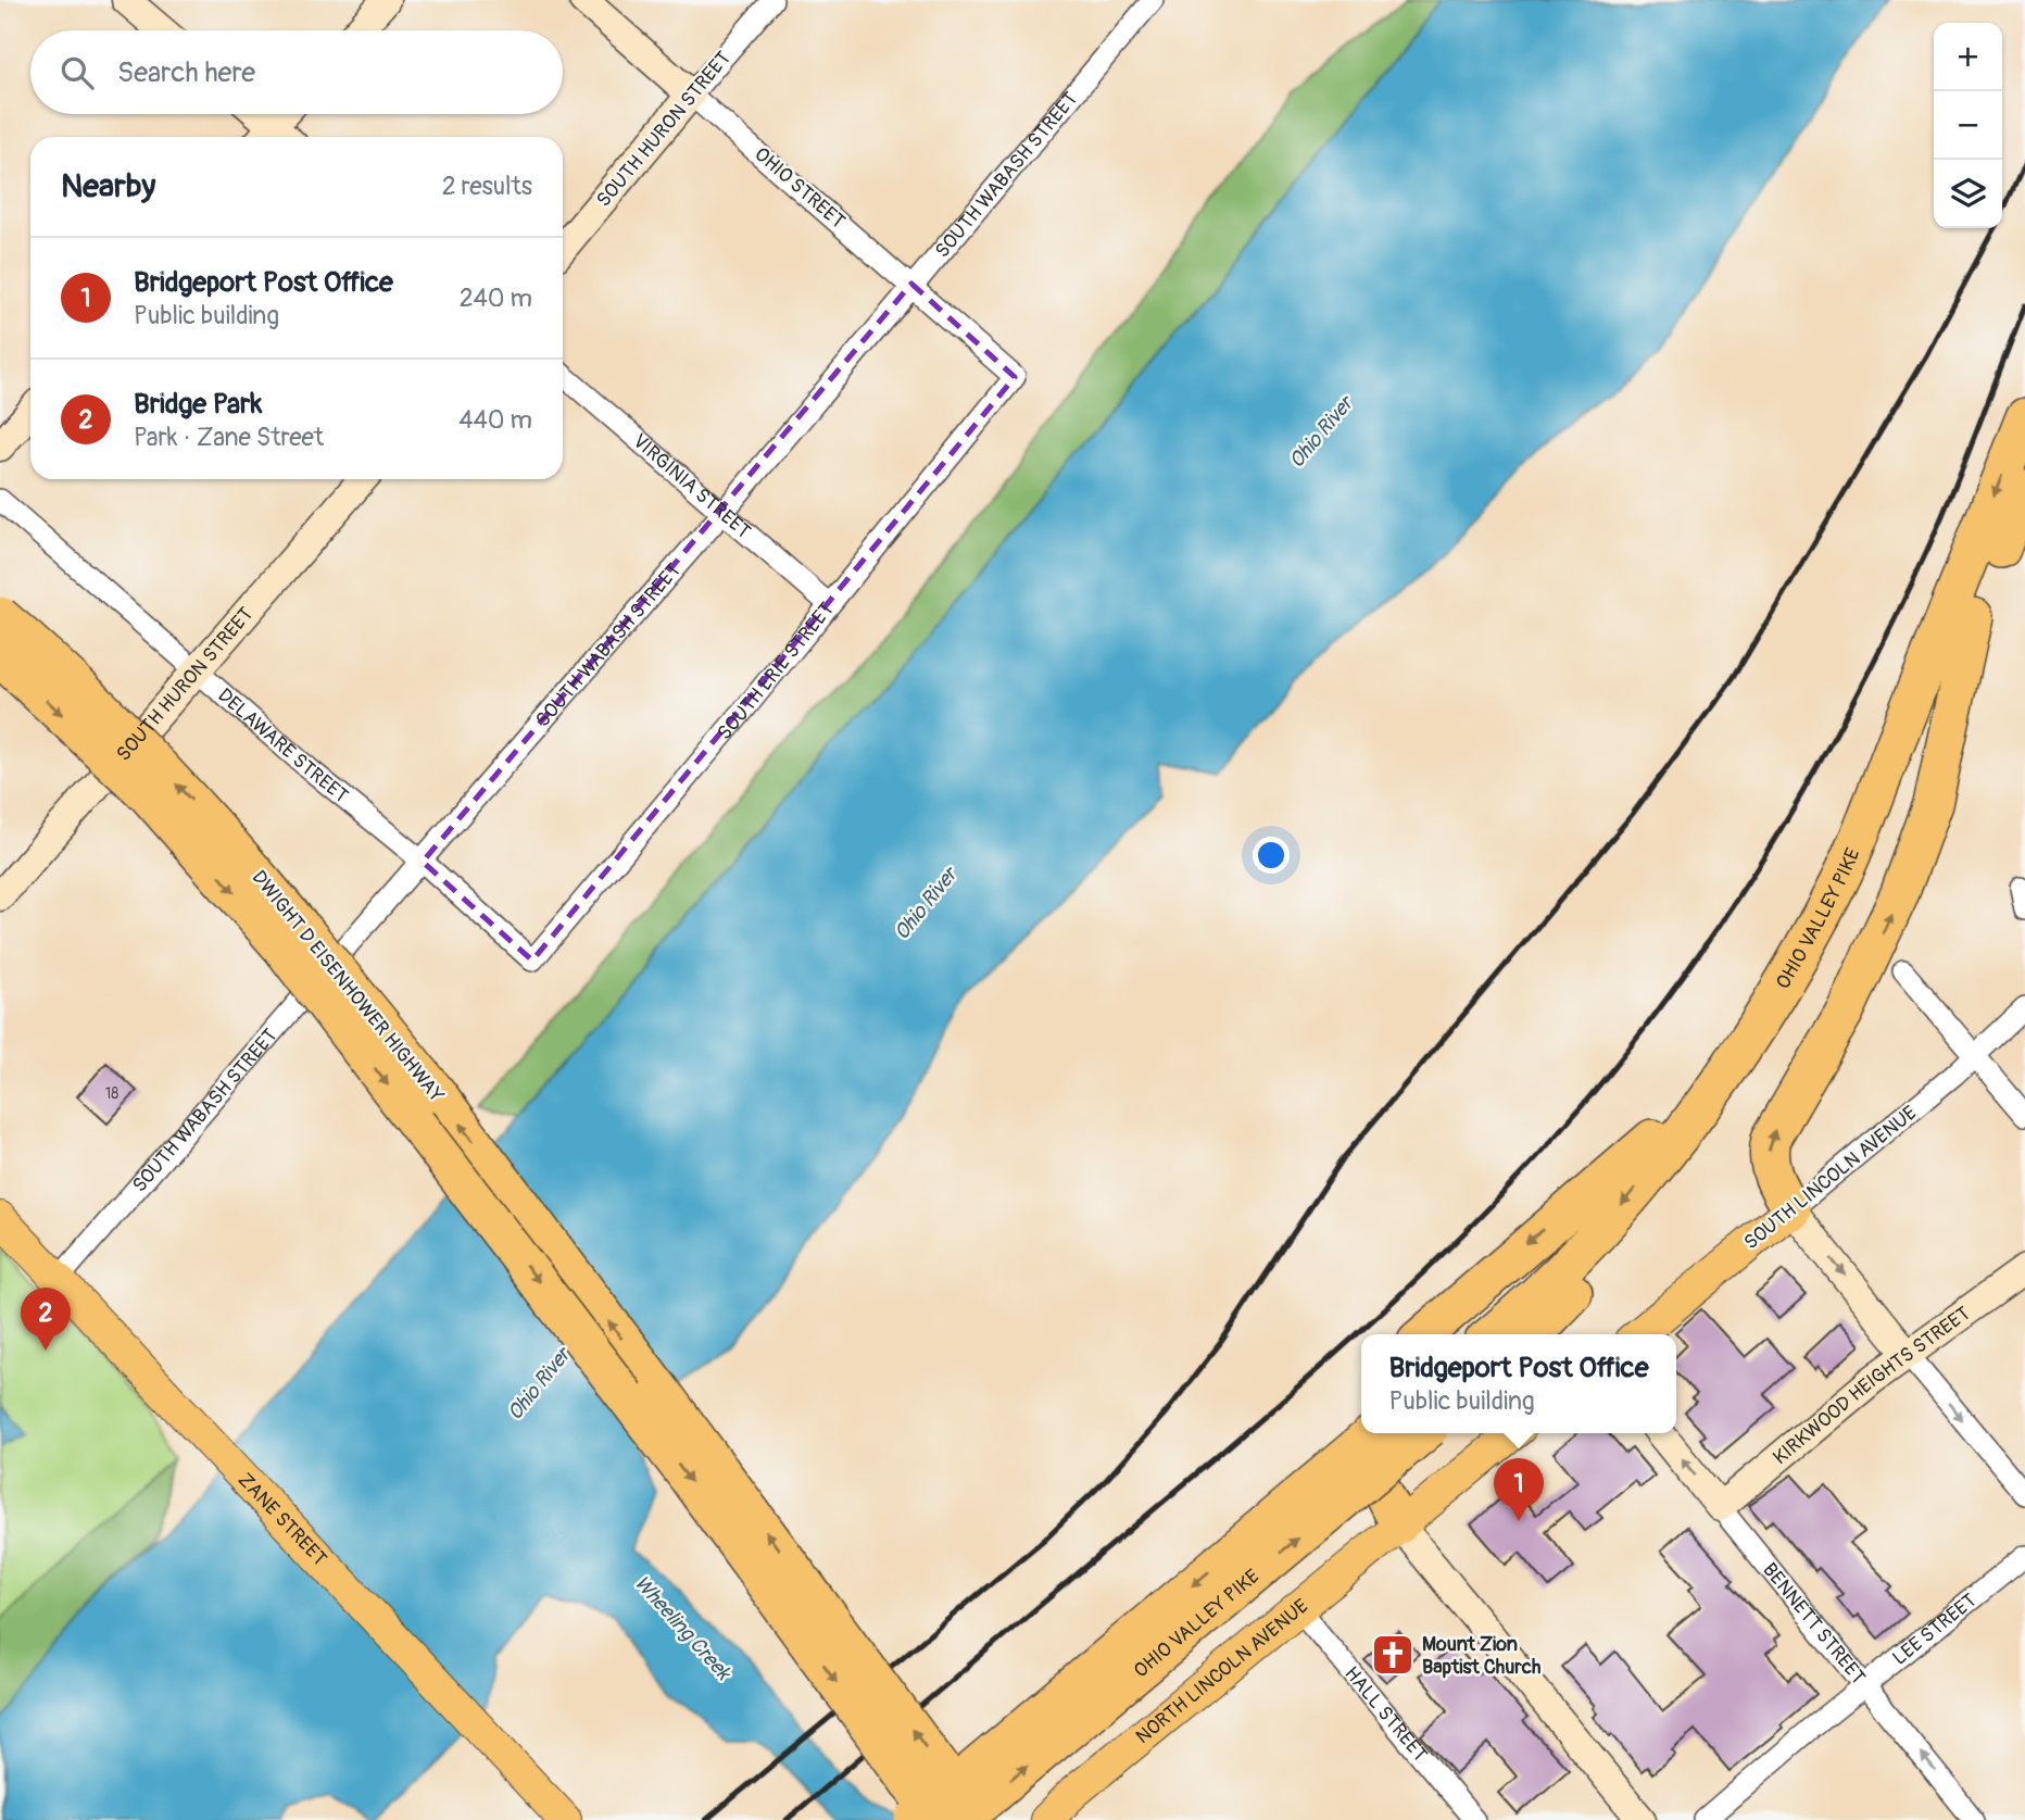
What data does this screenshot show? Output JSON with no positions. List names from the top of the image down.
{
  "streets": {
    "highway": ["OHIO VALLEY PIKE", "DWIGHT D EISENHOWER HIGHWAY"],
    "main road": ["SOUTH LINCOLN AVENUE", "ZANE STREET", "NORTH LINCOLN AVENUE"],
    "street": [
      "SOUTH HURON STREET",
      "SOUTH WABASH STREET",
      "OHIO STREET",
      "VIRGINIA STREET",
      "SOUTH ERIE STREET",
      "DELAWARE STREET",
      "KIRKWOOD HEIGHTS STREET",
      "BENNETT STREET",
      "LEE STREET",
      "HALL STREET"
    ]
  },
  "crossings": [
    ["SOUTH HURON STREET", "OHIO STREET"],
    ["SOUTH HURON STREET", "DELAWARE STREET"],
    ["SOUTH WABASH STREET", "OHIO STREET"],
    ["SOUTH WABASH STREET", "VIRGINIA STREET"],
    ["SOUTH WABASH STREET", "DELAWARE STREET"],
    ["SOUTH WABASH STREET", "ZANE STREET"],
    ["OHIO STREET", "SOUTH ERIE STREET"],
    ["VIRGINIA STREET", "SOUTH ERIE STREET"],
    ["SOUTH ERIE STREET", "DELAWARE STREET"],
    ["KIRKWOOD HEIGHTS STREET", "BENNETT STREET"],
    ["BENNETT STREET", "LEE STREET"],
    ["NORTH LINCOLN AVENUE", "HALL STREET"]
  ],
  "water": ["Ohio River", "Wheeling Creek"],
  "places": {
    "church": ["Mount Zion Baptist Church"]
  },
  "house_numbers": ["18"],
  "page": {
    "map_buttons": ["+", "−"],
    "search": "Search here",
    "heading": ["Nearby", "2 results"],
    "list": [
      {
        "mark": "1",
        "name": "Bridgeport Post Office",
        "note": "Public building",
        "value": "240 m"
      },
      {
        "mark": "2",
        "name": "Bridge Park",
        "note": "Park · Zane Street",
        "value": "440 m"
      }
    ],
    "pins": ["2", "1"],
    "popup": ["Bridgeport Post Office", "Public building"]
  }
}
